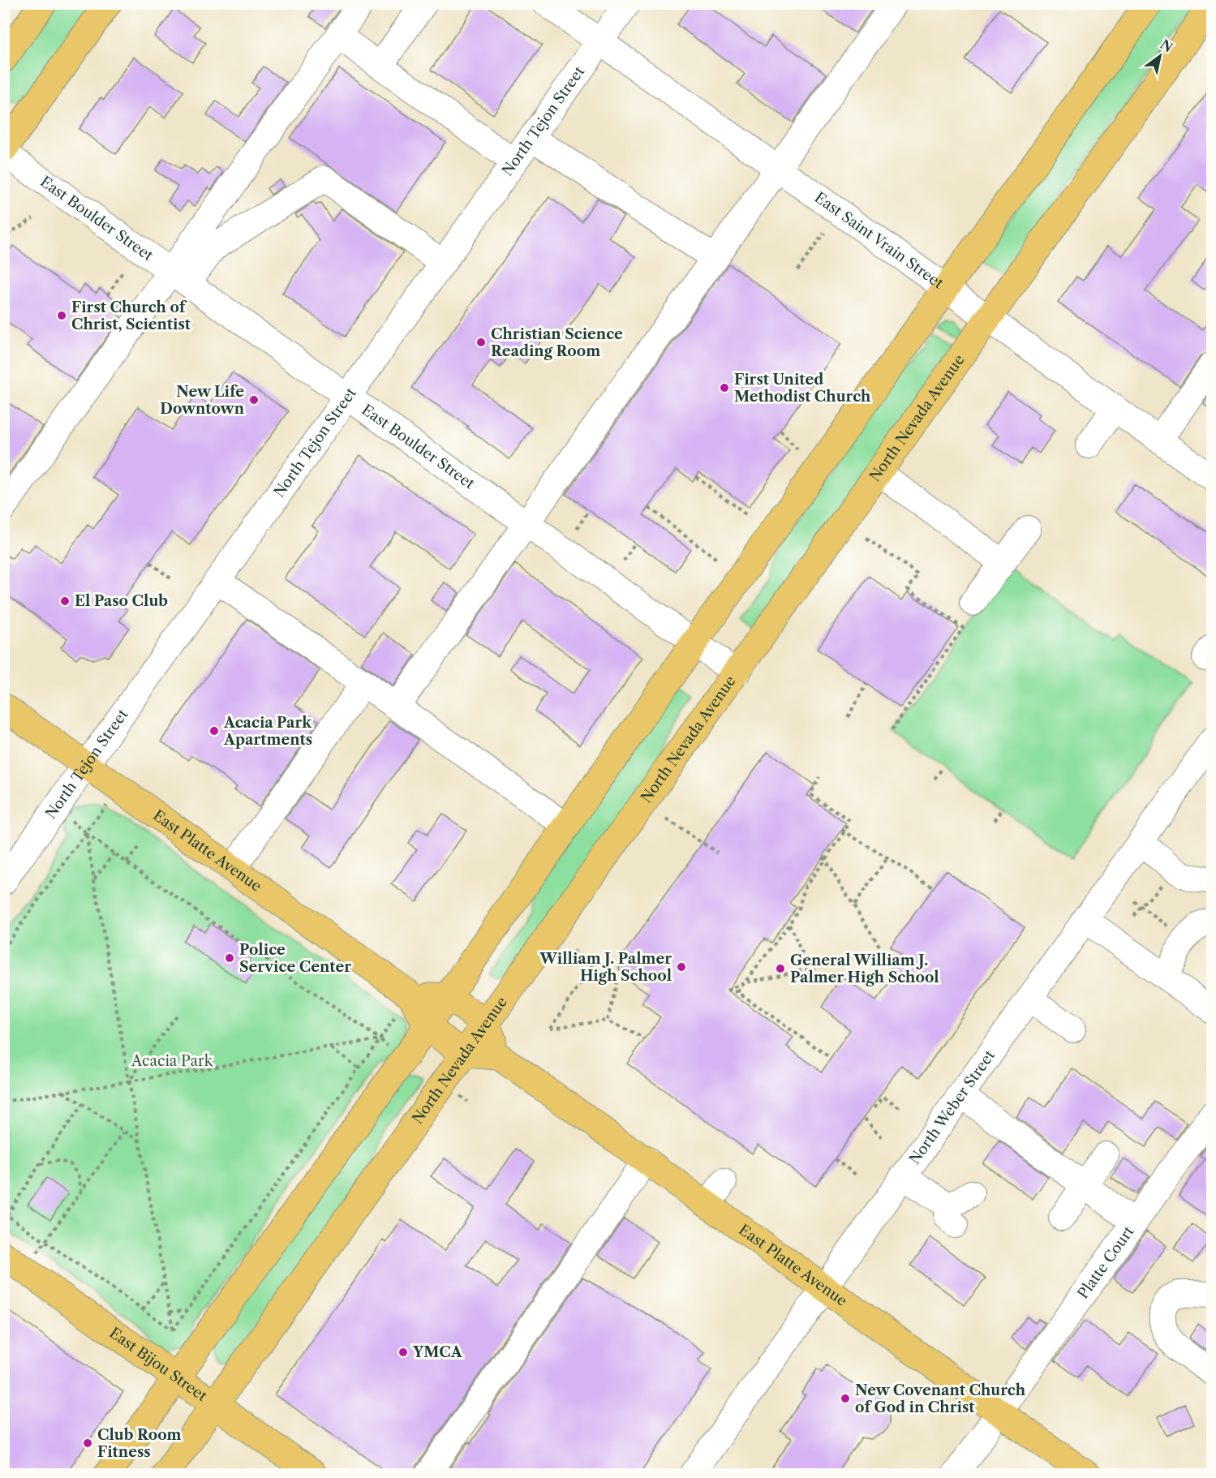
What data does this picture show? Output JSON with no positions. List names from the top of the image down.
{
  "streets": {
    "main road": ["North Nevada Avenue", "East Platte Avenue", "East Bijou Street"],
    "street": [
      "North Tejon Street",
      "East Boulder Street",
      "East Saint Vrain Street",
      "North Weber Street",
      "Platte Court"
    ]
  },
  "crossings": [
    ["North Tejon Street", "East Boulder Street"],
    ["North Tejon Street", "East Saint Vrain Street"],
    ["North Tejon Street", "East Platte Avenue"],
    ["East Boulder Street", "North Nevada Avenue"],
    ["East Saint Vrain Street", "North Nevada Avenue"],
    ["North Nevada Avenue", "East Platte Avenue"],
    ["North Nevada Avenue", "East Bijou Street"],
    ["East Platte Avenue", "North Weber Street"],
    ["East Platte Avenue", "Platte Court"]
  ],
  "parks": ["Acacia Park"],
  "places": [
    "First Church of Christ, Scientist",
    "Christian Science Reading Room",
    "First United Methodist Church",
    "New Life Downtown",
    "El Paso Club",
    "Acacia Park Apartments",
    "Police Service Center",
    "William J. Palmer High School",
    "General William J. Palmer High School",
    "YMCA",
    "New Covenant Church of God in Christ",
    "Club Room Fitness"
  ],
  "north": "top right"
}
